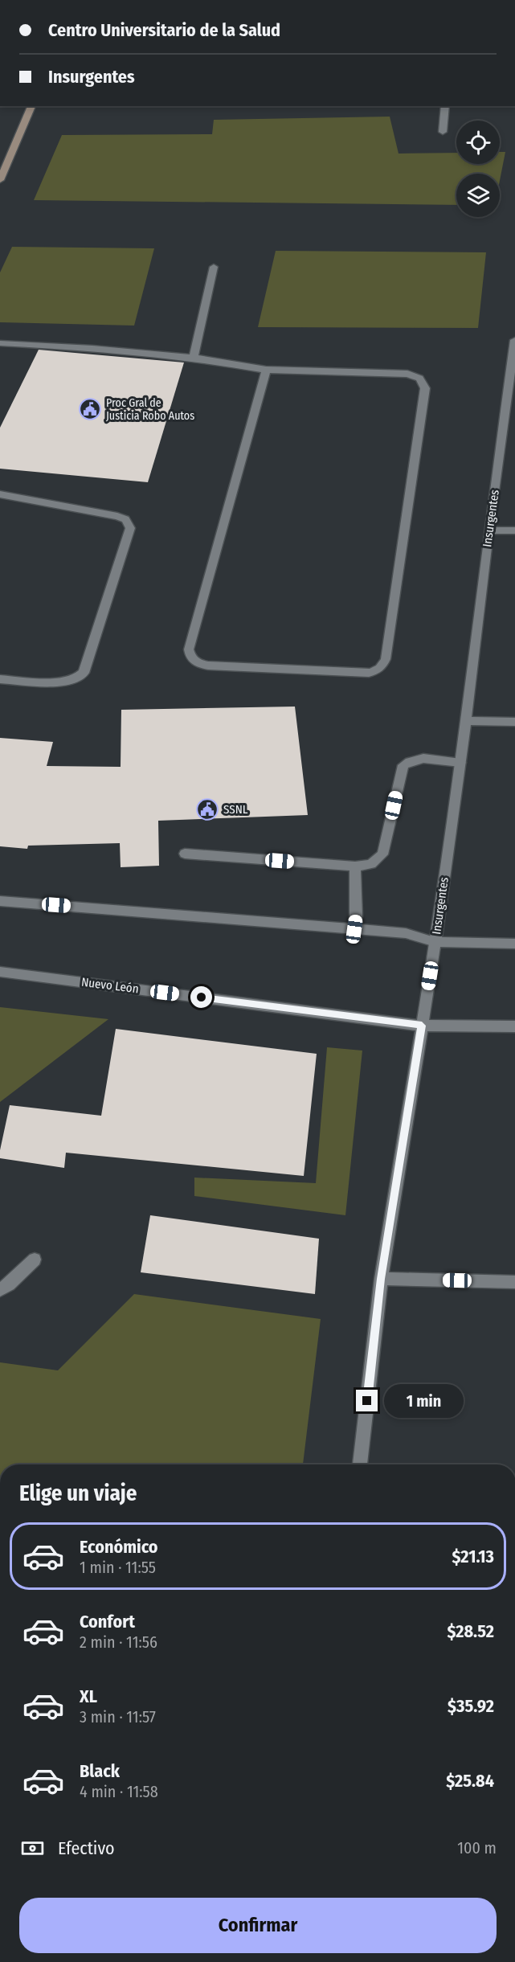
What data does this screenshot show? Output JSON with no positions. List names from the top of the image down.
{
  "streets": {
    "street": ["Insurgentes", "Nuevo León"]
  },
  "crossings": [
    ["Insurgentes", "Nuevo León"]
  ],
  "places": {
    "public building": ["Proc Gral de Justicia Robo Autos", "SSNL"]
  },
  "page": {
    "banner": ["Centro Universitario de la Salud", "Insurgentes"],
    "bubble": "1 min",
    "heading": "Elige un viaje",
    "list": [
      {
        "name": "Económico",
        "note": "1 min · 11:55",
        "value": "$21.13"
      },
      {
        "name": "Confort",
        "note": "2 min · 11:56",
        "value": "$28.52"
      },
      {
        "name": "XL",
        "note": "3 min · 11:57",
        "value": "$35.92"
      },
      {
        "name": "Black",
        "note": "4 min · 11:58",
        "value": "$25.84"
      }
    ],
    "pay": ["Efectivo", "100 m"],
    "buttons": "Confirmar"
  }
}
